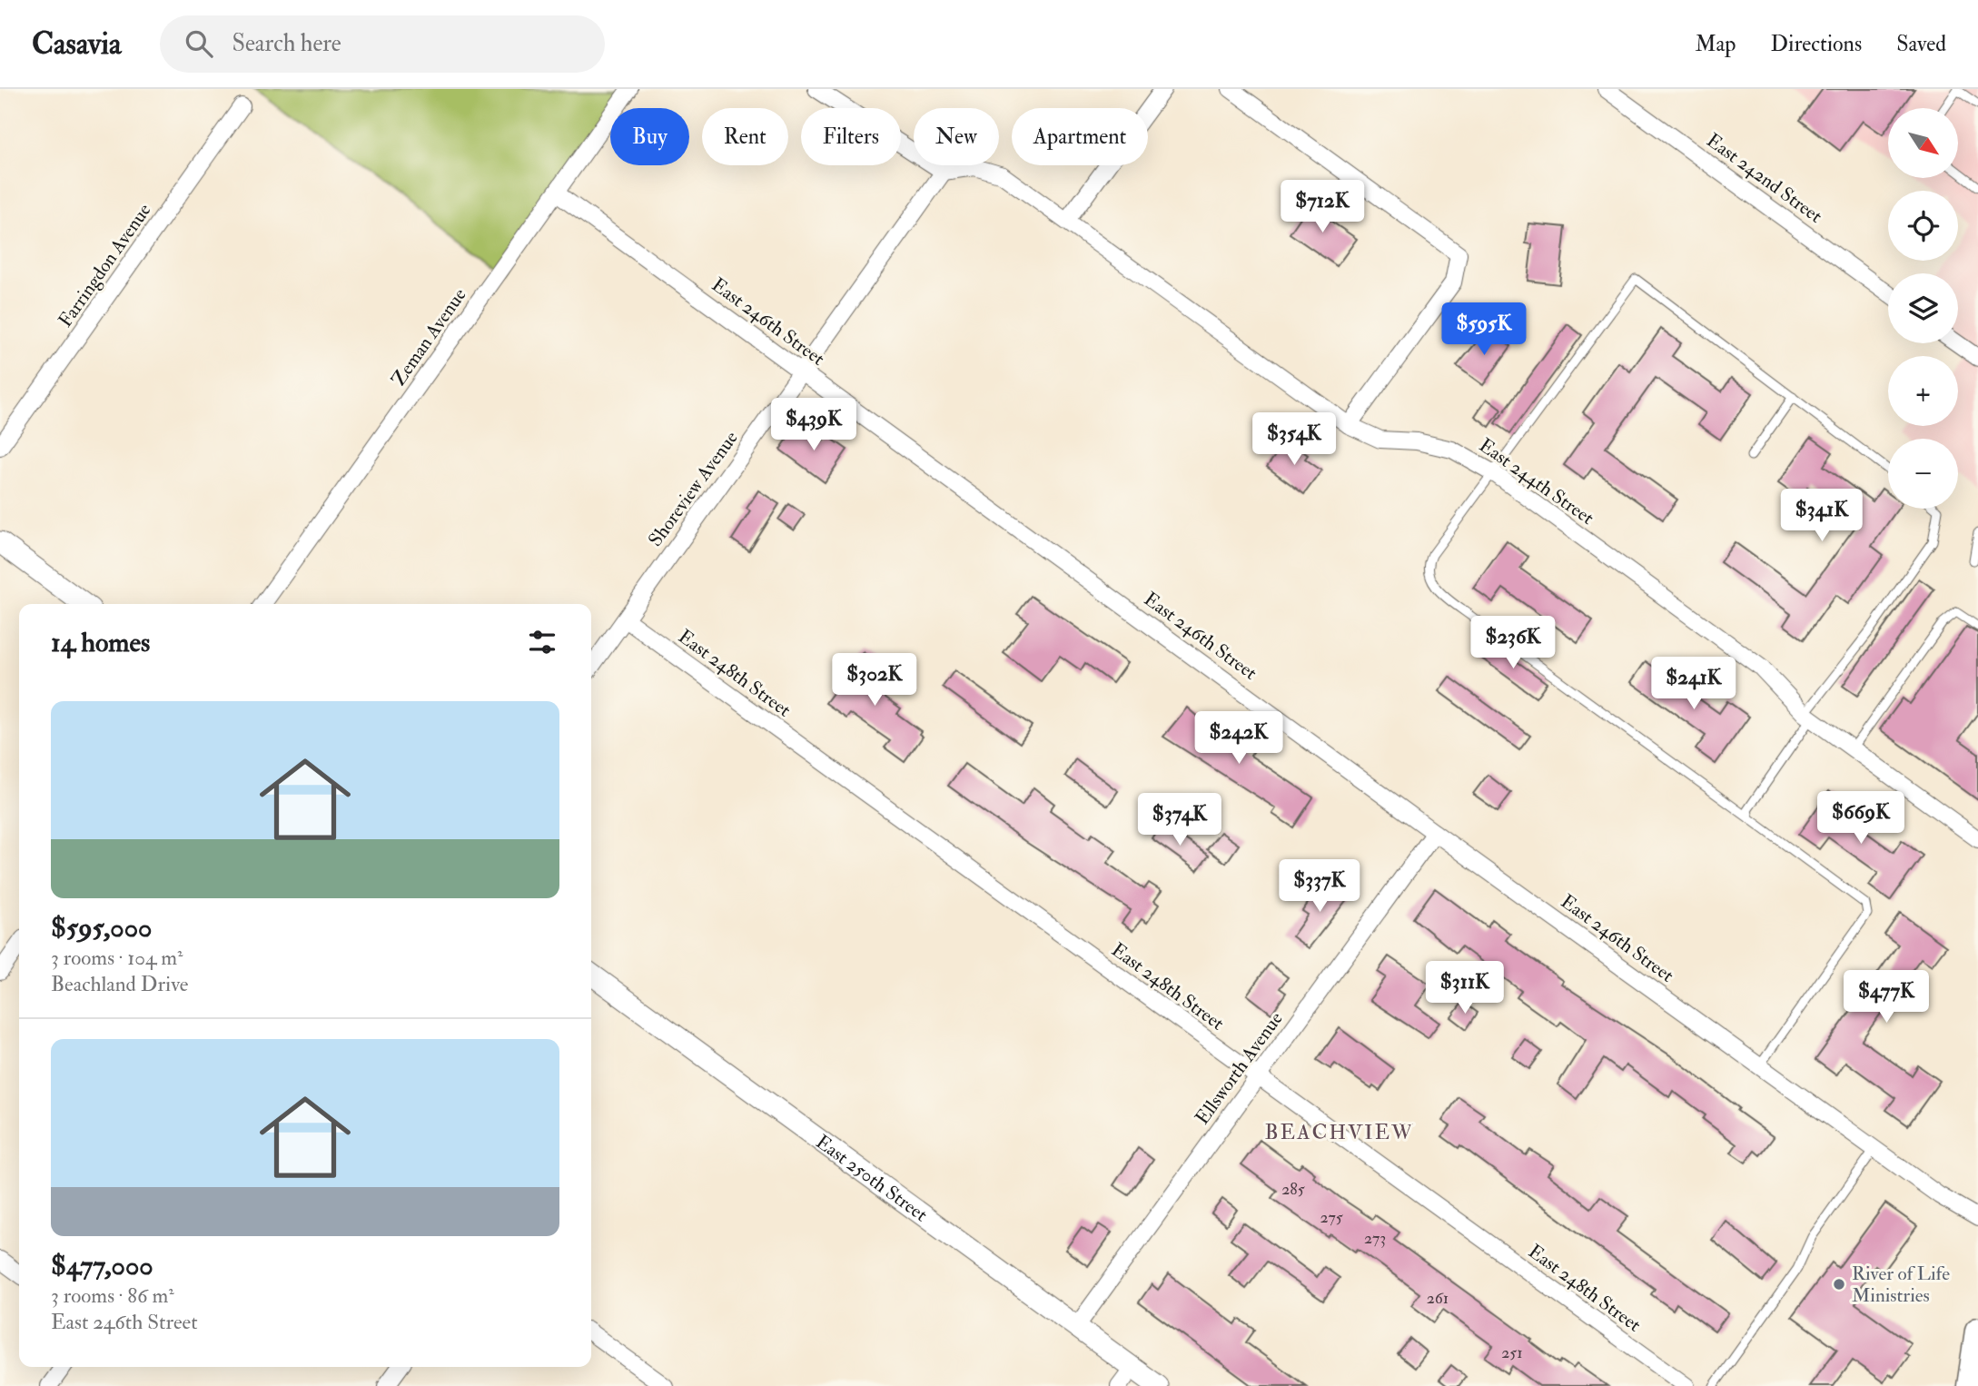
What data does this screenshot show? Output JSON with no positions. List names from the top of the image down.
{
  "streets": {
    "street": [
      "East 242nd Street",
      "Farringdon Avenue",
      "East 246th Street",
      "Zeman Avenue",
      "East 244th Street",
      "Shoreview Avenue",
      "East 248th Street",
      "Ellsworth Avenue",
      "East 250th Street"
    ]
  },
  "crossings": [
    ["East 246th Street", "Zeman Avenue"],
    ["East 246th Street", "Shoreview Avenue"],
    ["East 246th Street", "Ellsworth Avenue"],
    ["East 244th Street", "Shoreview Avenue"],
    ["Shoreview Avenue", "East 248th Street"],
    ["East 248th Street", "Ellsworth Avenue"],
    ["Ellsworth Avenue", "East 250th Street"]
  ],
  "districts": ["BEACHVIEW"],
  "places": ["River of Life Ministries"],
  "house_numbers": [
    "285",
    "275",
    "273",
    "261",
    "251"
  ],
  "north": "bottom right",
  "page": {
    "header": "Casavia",
    "search": "Search here",
    "nav": ["Map", "Directions", "Saved"],
    "map_buttons": ["+", "−"],
    "chip": [
      "Buy",
      "Rent",
      "Filters",
      "New",
      "Apartment"
    ],
    "price": [
      "$712K",
      "$595K",
      "$439K",
      "$354K",
      "$341K",
      "$236K",
      "$302K",
      "$241K",
      "$242K",
      "$669K",
      "$374K",
      "$337K",
      "$311K",
      "$477K"
    ],
    "heading": "14 homes",
    "list": [
      {
        "name": "$595,000",
        "note": "3 rooms · 104 m² · Beachland Drive"
      },
      {
        "name": "$477,000",
        "note": "3 rooms · 86 m² · East 246th Street"
      }
    ]
  }
}
